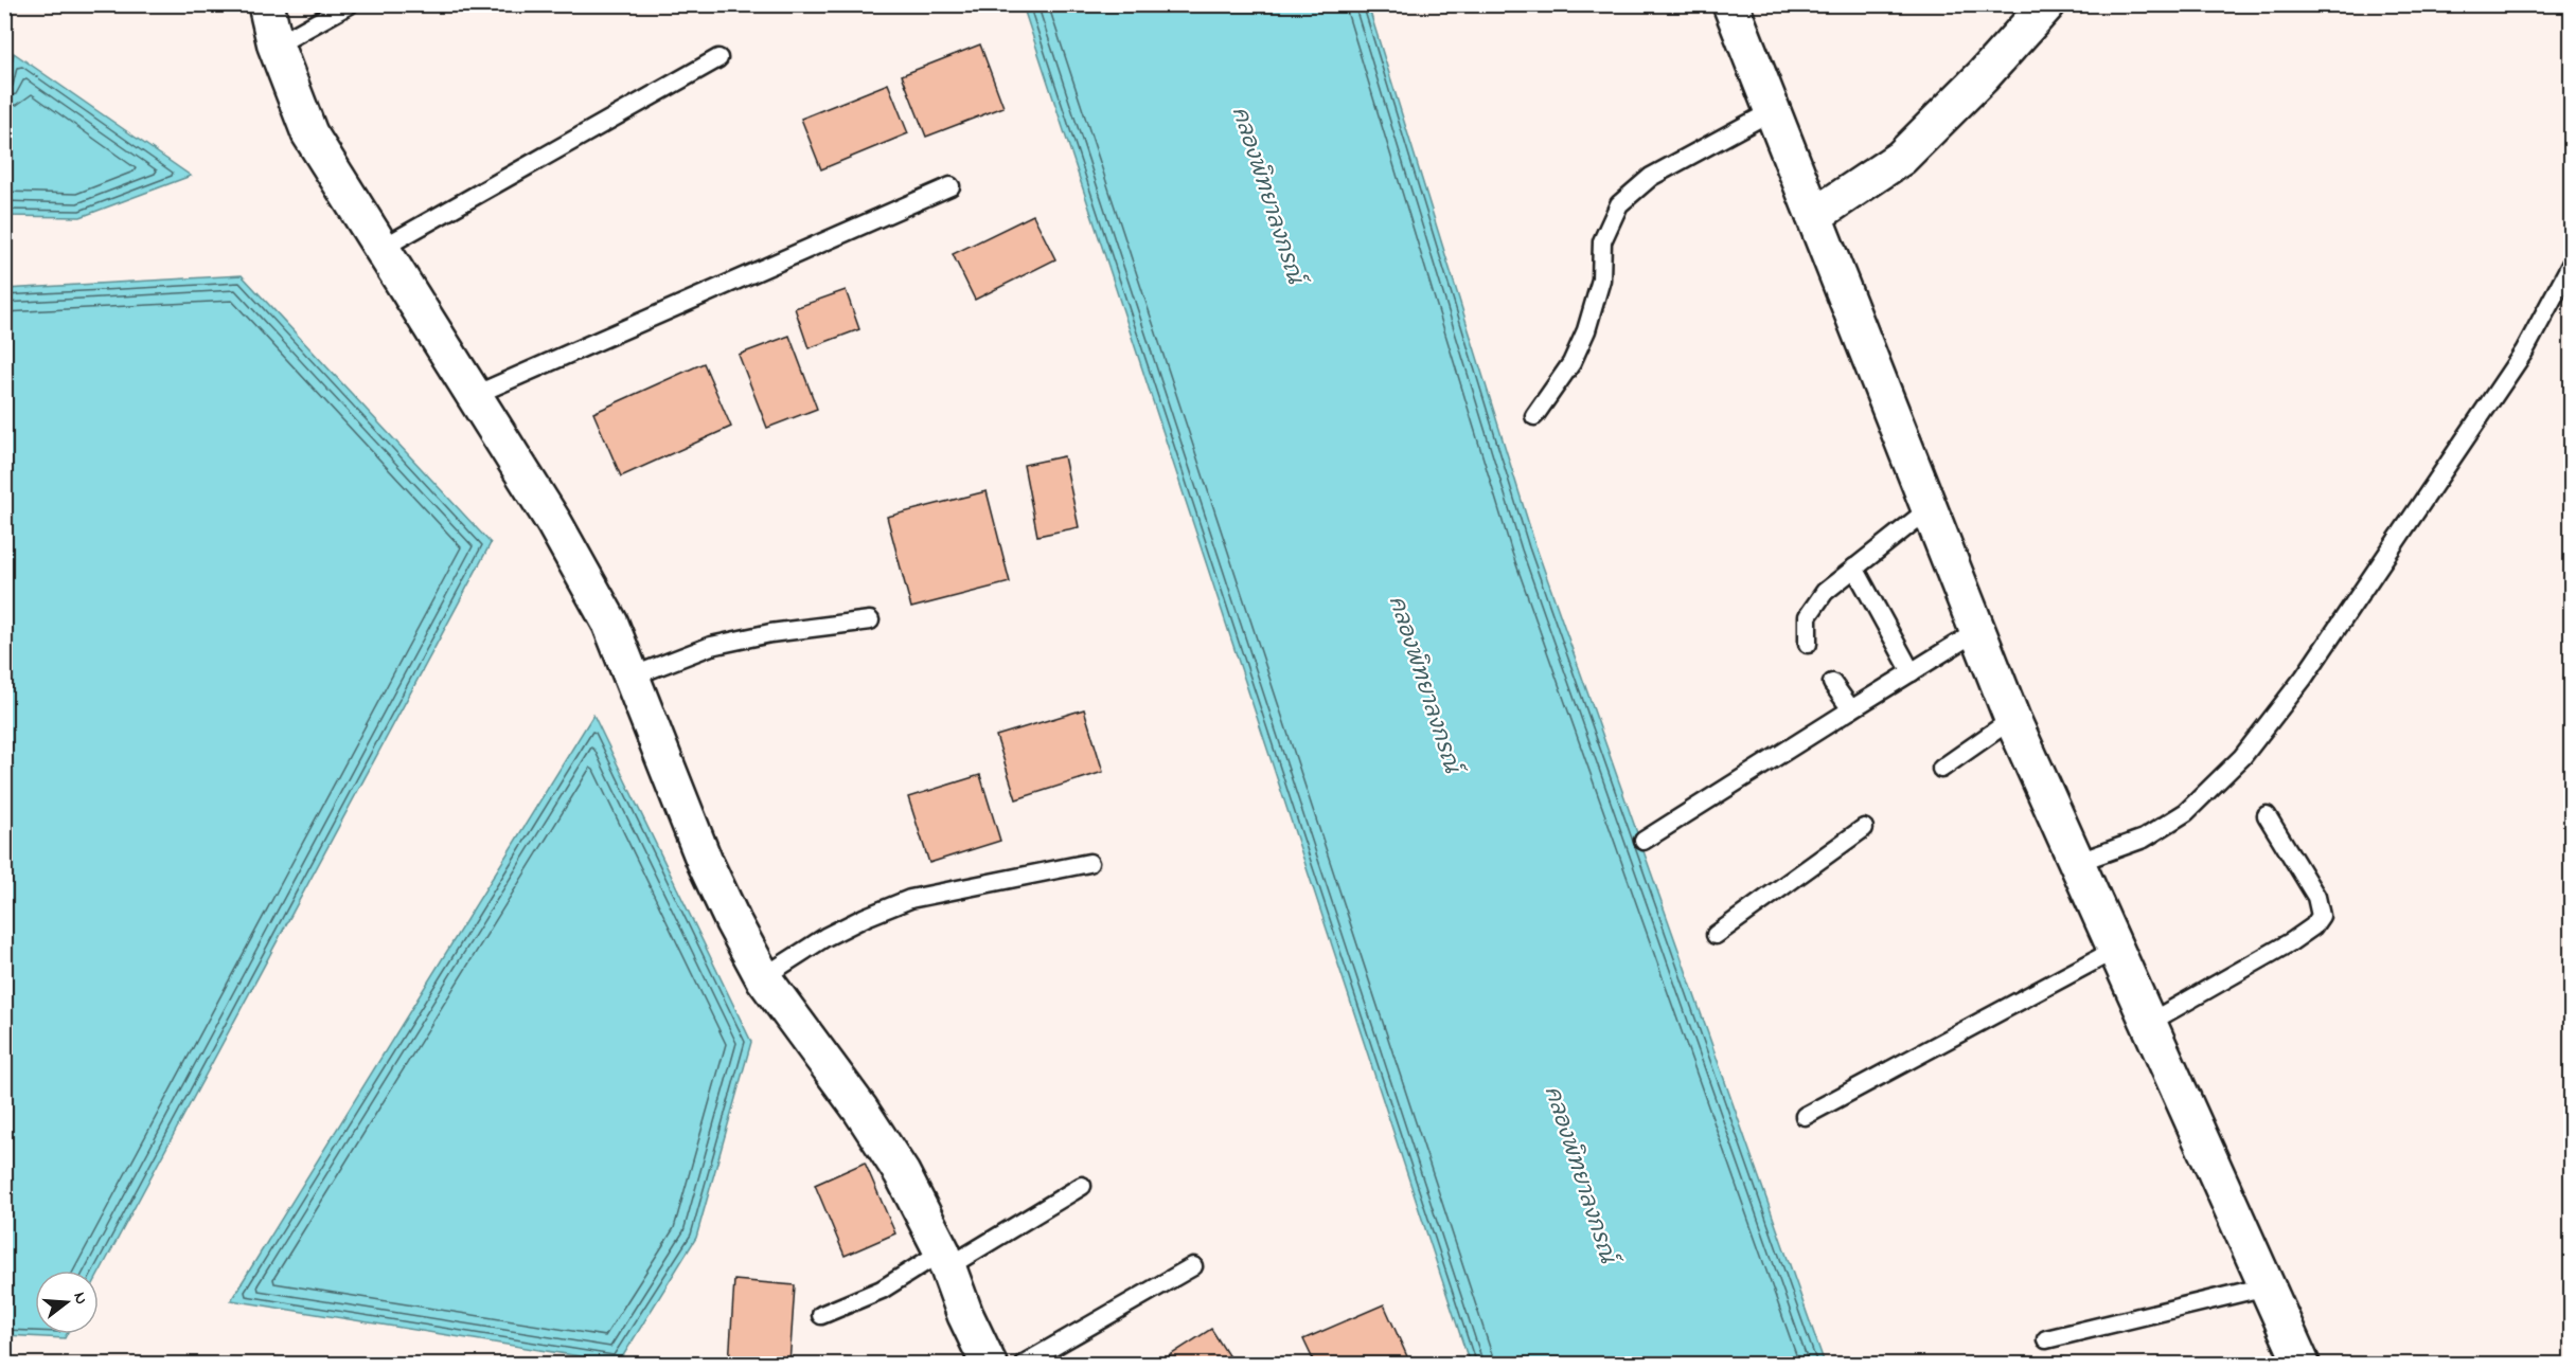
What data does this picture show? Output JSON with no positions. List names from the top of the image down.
{
  "water": ["คลองพิทยาลงกรณ์"],
  "north": "right"
}
